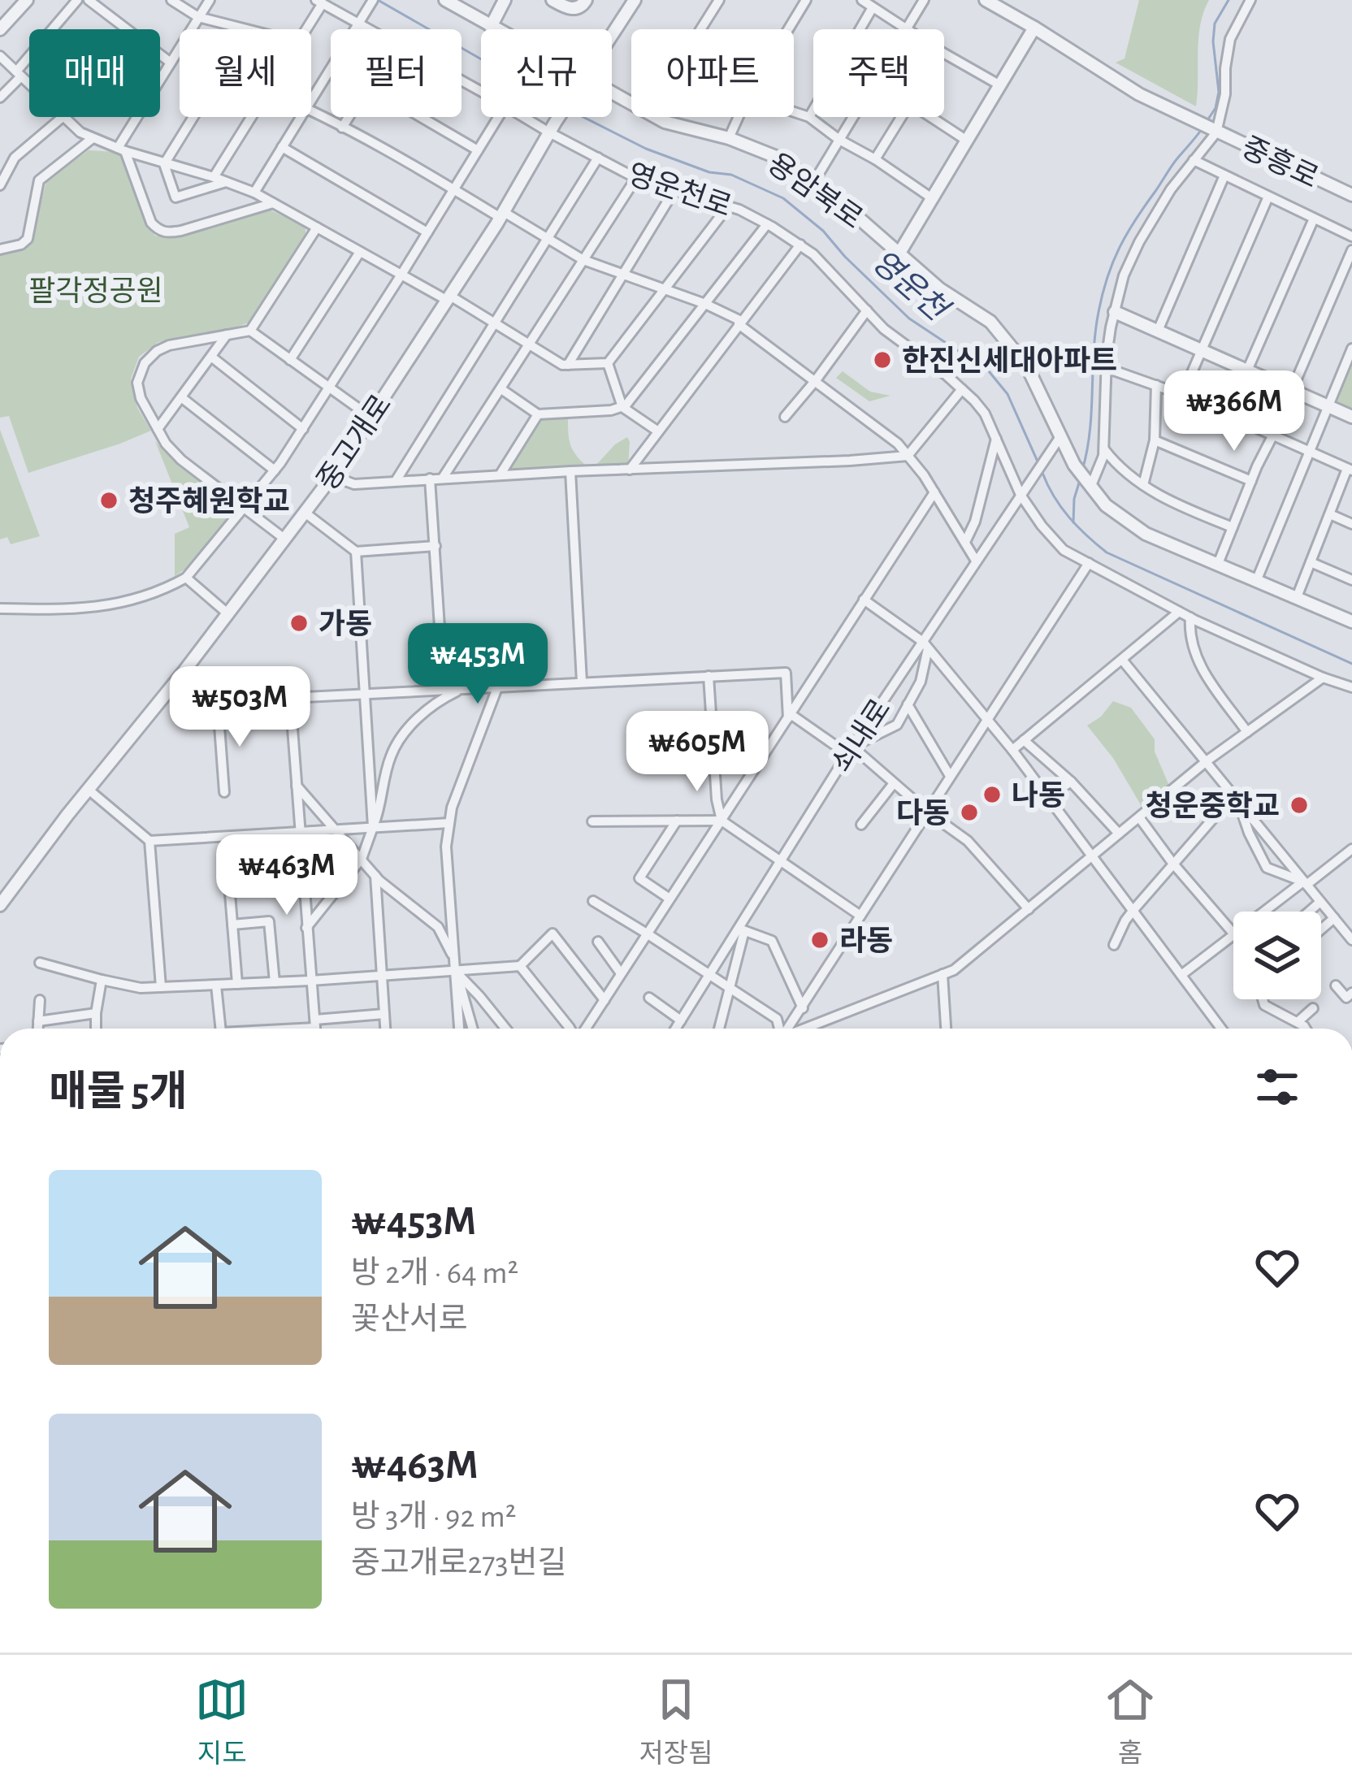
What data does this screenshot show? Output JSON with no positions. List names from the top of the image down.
{
  "streets": {
    "street": [
      "중흥로",
      "영운천로",
      "용암북로",
      "중고개로",
      "쇠내로"
    ]
  },
  "crossings": [
    ["영운천로", "중고개로"],
    ["영운천로", "쇠내로"],
    ["용암북로", "쇠내로"]
  ],
  "water": ["영운천"],
  "parks": ["팔각정공원"],
  "places": [
    "한진신세대아파트",
    "청주혜원학교",
    "가동",
    "나동",
    "청운중학교",
    "다동",
    "라동"
  ],
  "page": {
    "chip": [
      "매매",
      "월세",
      "필터",
      "신규",
      "아파트",
      "주택"
    ],
    "price": [
      "₩366M",
      "₩453M",
      "₩503M",
      "₩605M",
      "₩463M"
    ],
    "heading": "매물 5개",
    "list": [
      {
        "name": "₩453M",
        "note": "방 2개 · 64 m² · 꽃산서로"
      },
      {
        "name": "₩463M",
        "note": "방 3개 · 92 m² · 중고개로273번길"
      }
    ],
    "tabs": ["지도", "저장됨", "홈"]
  }
}
